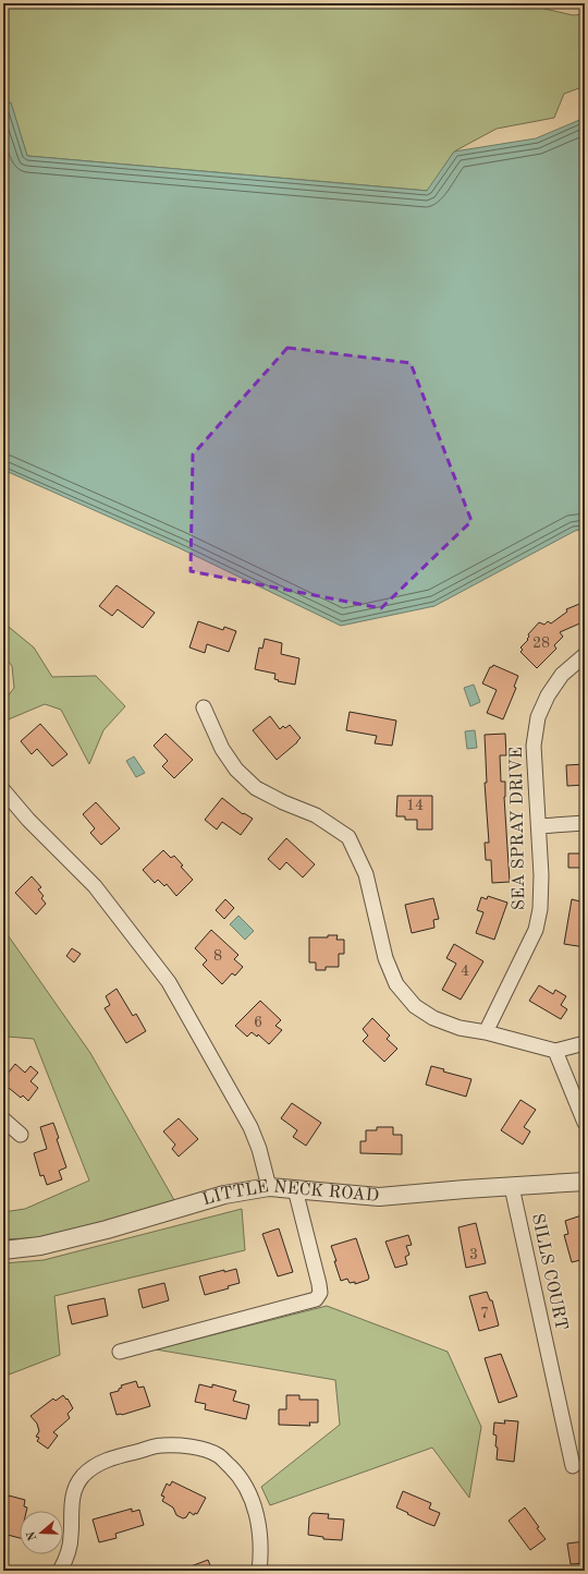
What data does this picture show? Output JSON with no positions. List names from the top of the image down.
{
  "streets": {
    "street": ["SEA SPRAY DRIVE", "LITTLE NECK ROAD", "SILLS COURT"]
  },
  "crossings": [
    ["LITTLE NECK ROAD", "SILLS COURT"]
  ],
  "house_numbers": [
    "28",
    "14",
    "8",
    "4",
    "6",
    "3",
    "7"
  ],
  "north": "left"
}
